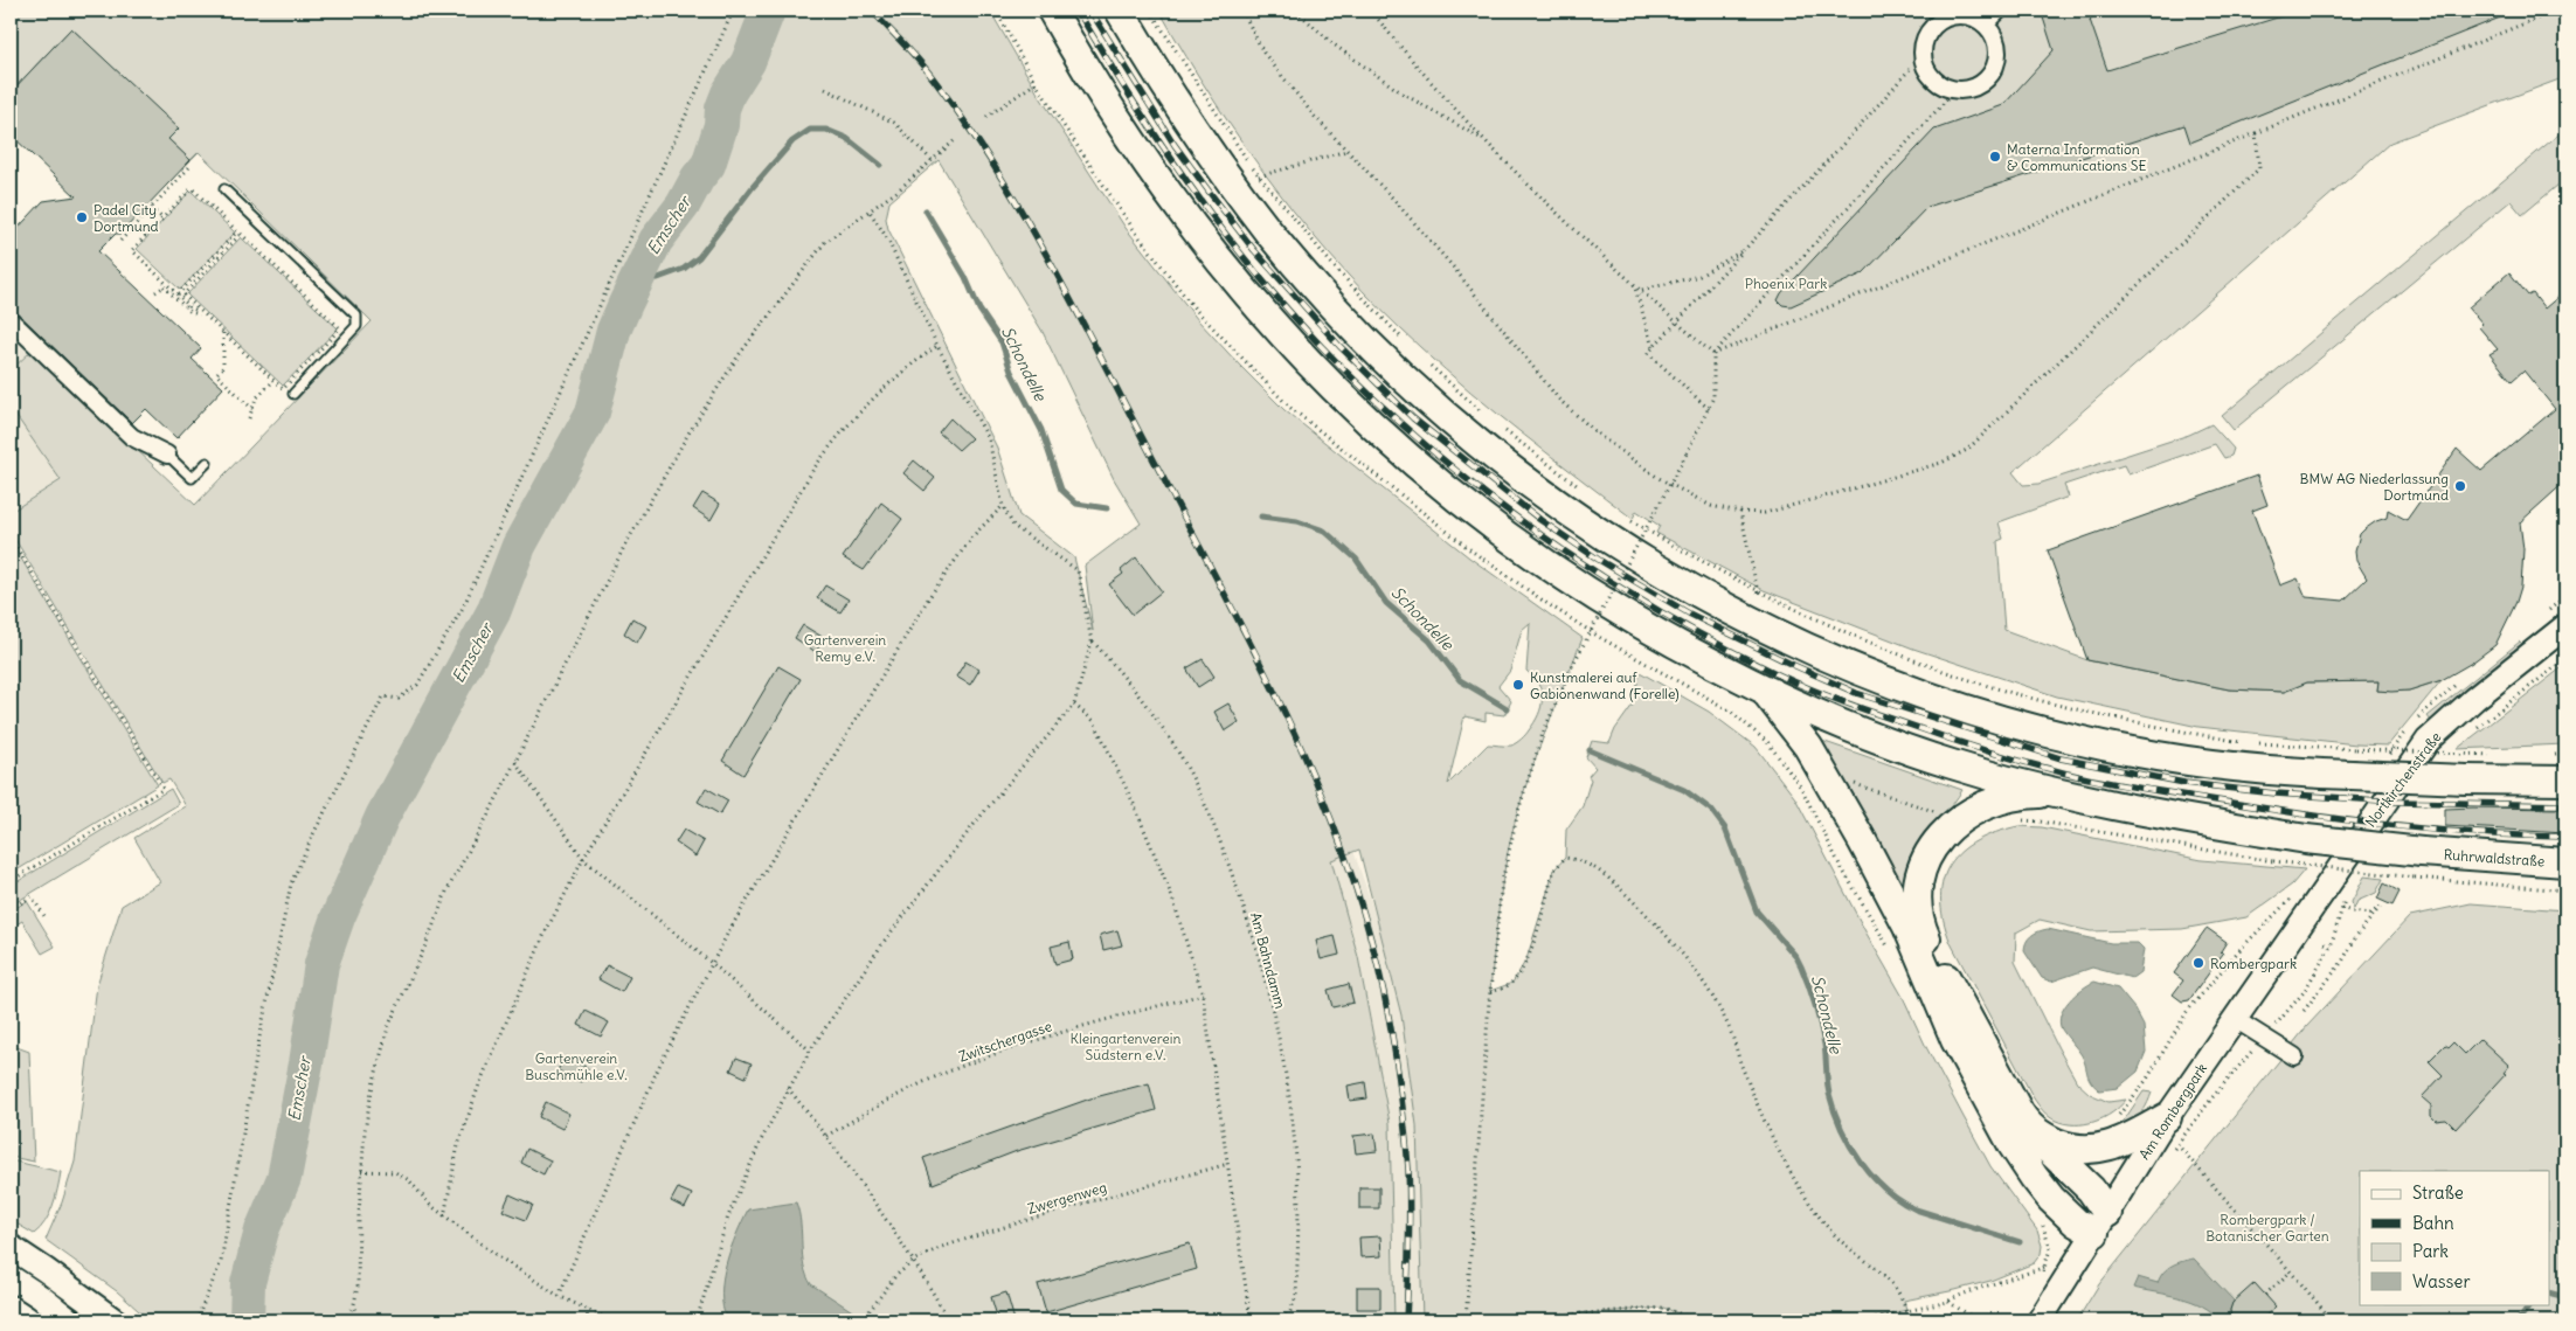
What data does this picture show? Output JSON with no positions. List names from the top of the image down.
{
  "streets": {
    "highway": ["Ruhrwaldstraße"],
    "main road": ["Nortkirchenstraße", "Am Rombergpark"],
    "path": ["Am Bahndamm", "Zwitschergasse", "Zwergenweg"]
  },
  "crossings": [
    ["Nortkirchenstraße", "Am Rombergpark"]
  ],
  "water": ["Emscher", "Schondelle"],
  "parks": [
    "Phoenix Park",
    "Gartenverein Remy e.V.",
    "Kleingartenverein Südstern e.V.",
    "Gartenverein Buschmühle e.V.",
    "Rombergpark / Botanischer Garten"
  ],
  "places": [
    "Materna Information & Communications SE",
    "Padel City Dortmund",
    "BMW AG Niederlassung Dortmund",
    "Kunstmalerei auf Gabionenwand (Forelle)",
    "Rombergpark"
  ],
  "legend": [
    "Straße",
    "Bahn",
    "Park",
    "Wasser"
  ]
}
